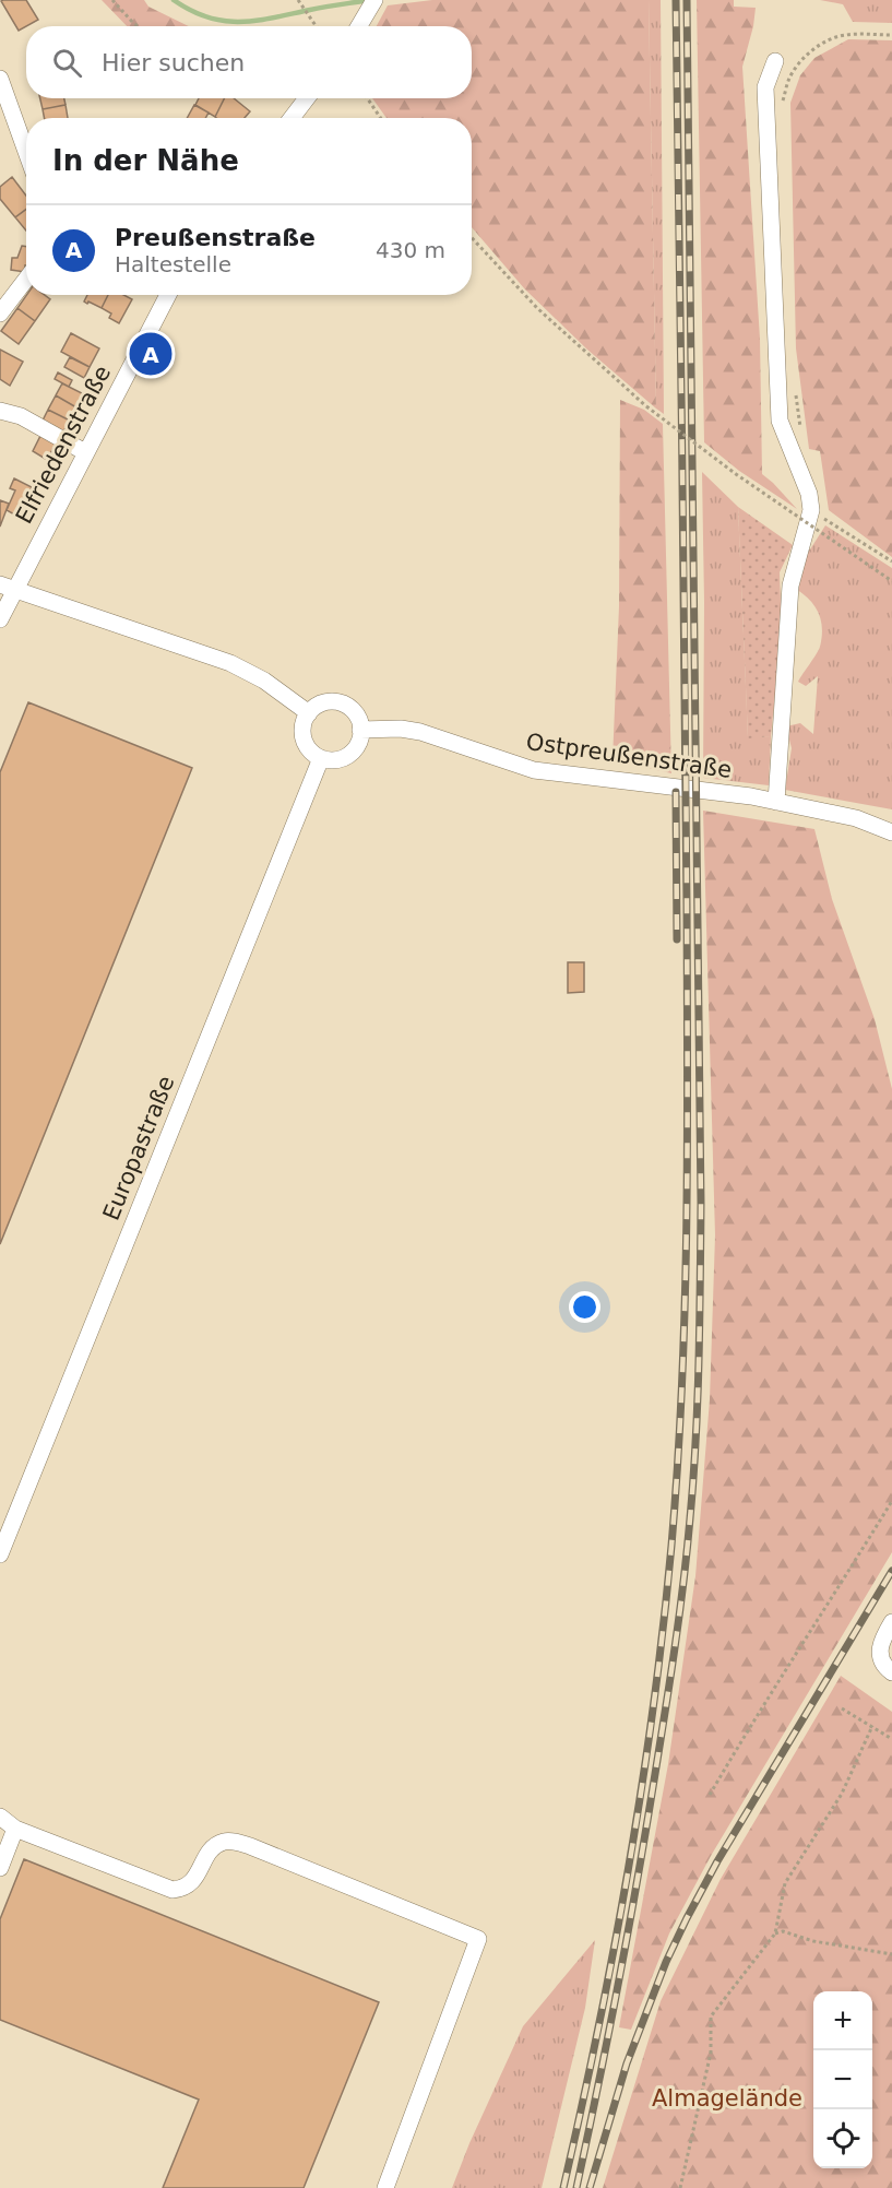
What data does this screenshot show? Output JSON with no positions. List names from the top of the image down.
{
  "streets": {
    "street": ["Elfriedenstraße", "Ostpreußenstraße", "Europastraße"]
  },
  "crossings": [
    ["Ostpreußenstraße", "Europastraße"]
  ],
  "parks": ["Almagelände"],
  "page": {
    "search": "Hier suchen",
    "heading": "In der Nähe",
    "list": [
      {
        "mark": "A",
        "name": "Preußenstraße",
        "note": "Haltestelle",
        "value": "430 m"
      }
    ],
    "pins": "A",
    "map_buttons": ["+", "−"]
  }
}
